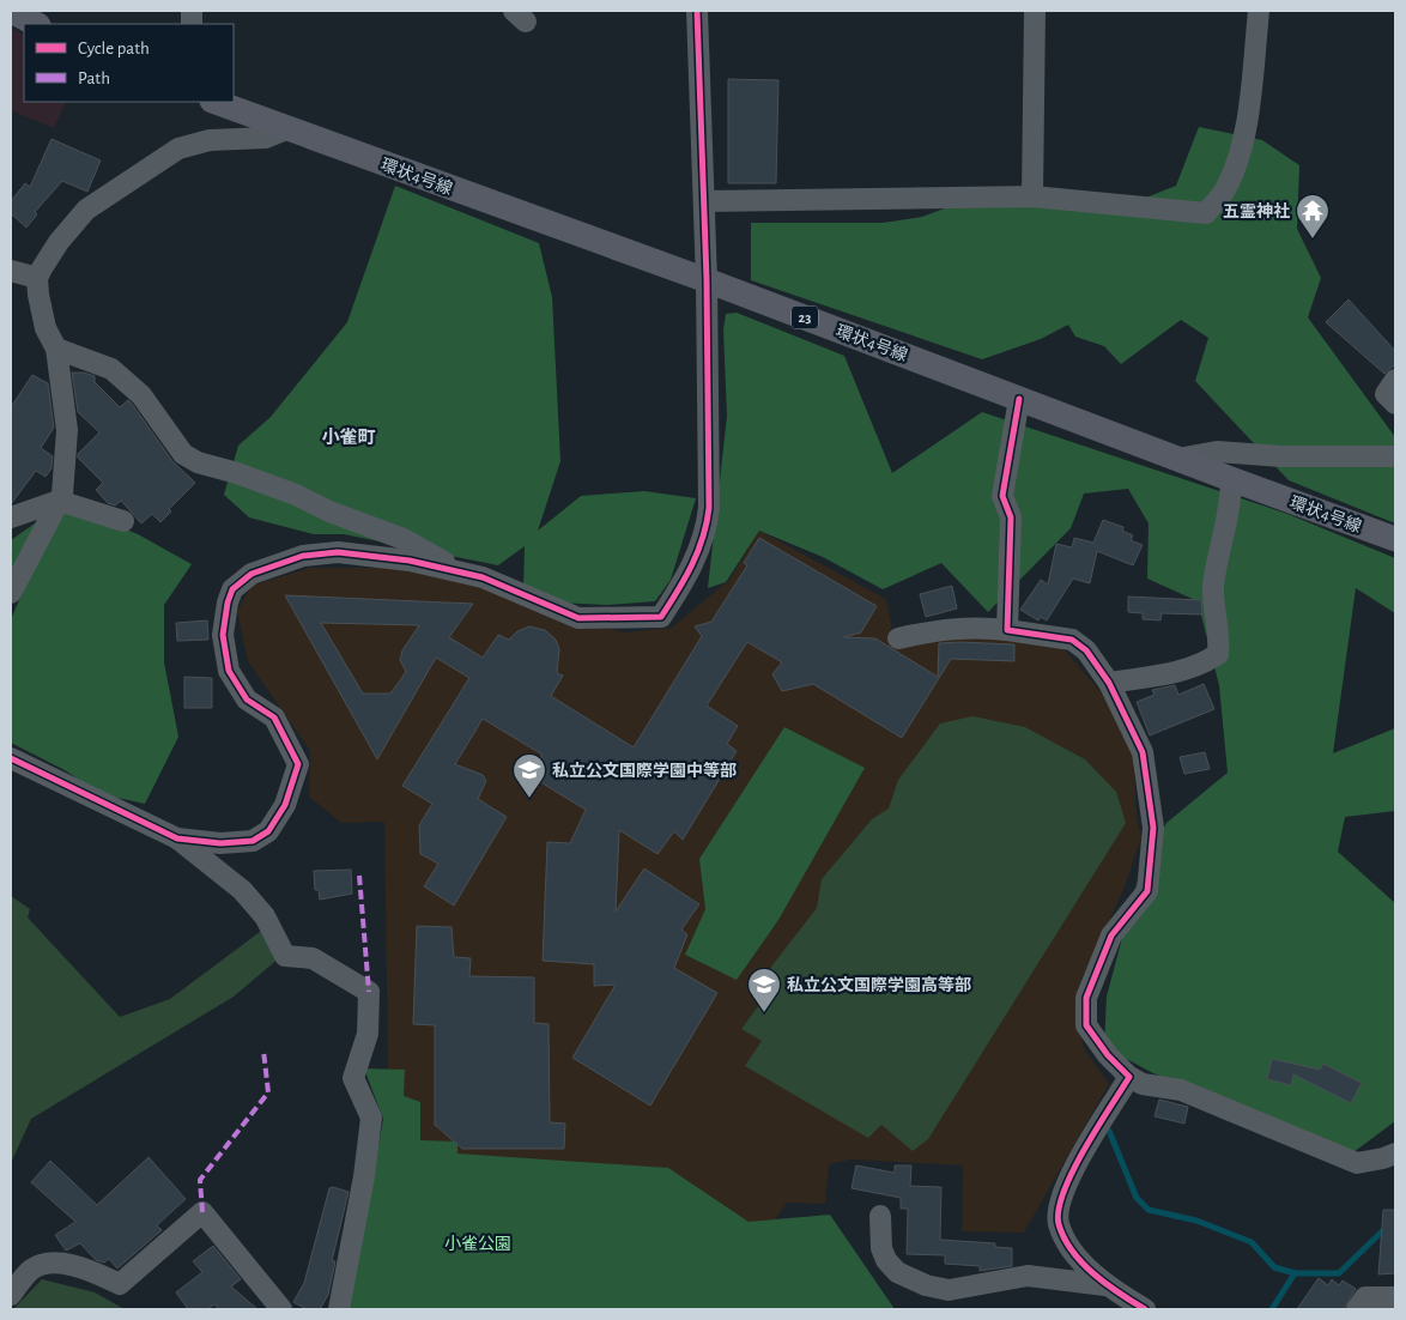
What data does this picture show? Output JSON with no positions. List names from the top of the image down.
{
  "streets": {
    "main road": ["環状4号線", "23"]
  },
  "districts": ["小雀町"],
  "parks": ["小雀公園"],
  "places": {
    "temple": ["五霊神社"],
    "school or university": ["私立公文国際学園中等部", "私立公文国際学園高等部"]
  },
  "legend": ["Cycle path", "Path"]
}
